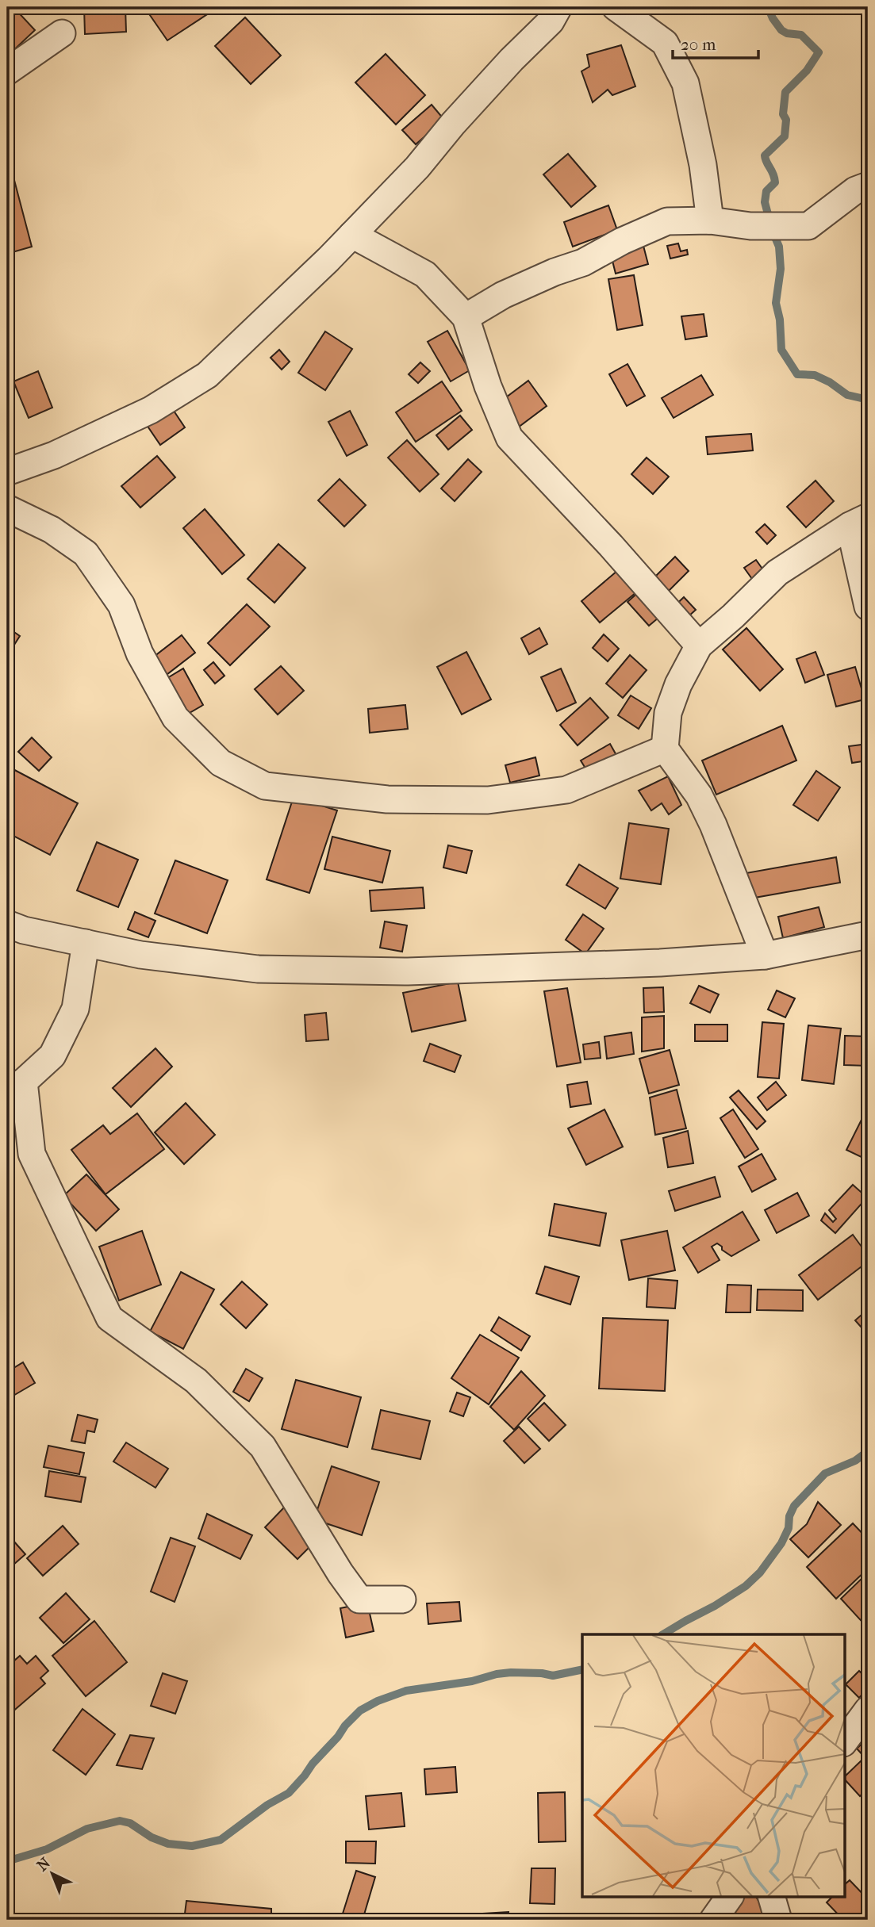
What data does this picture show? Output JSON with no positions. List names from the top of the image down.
{
  "scale_bar": "20 m",
  "north": "top left"
}
